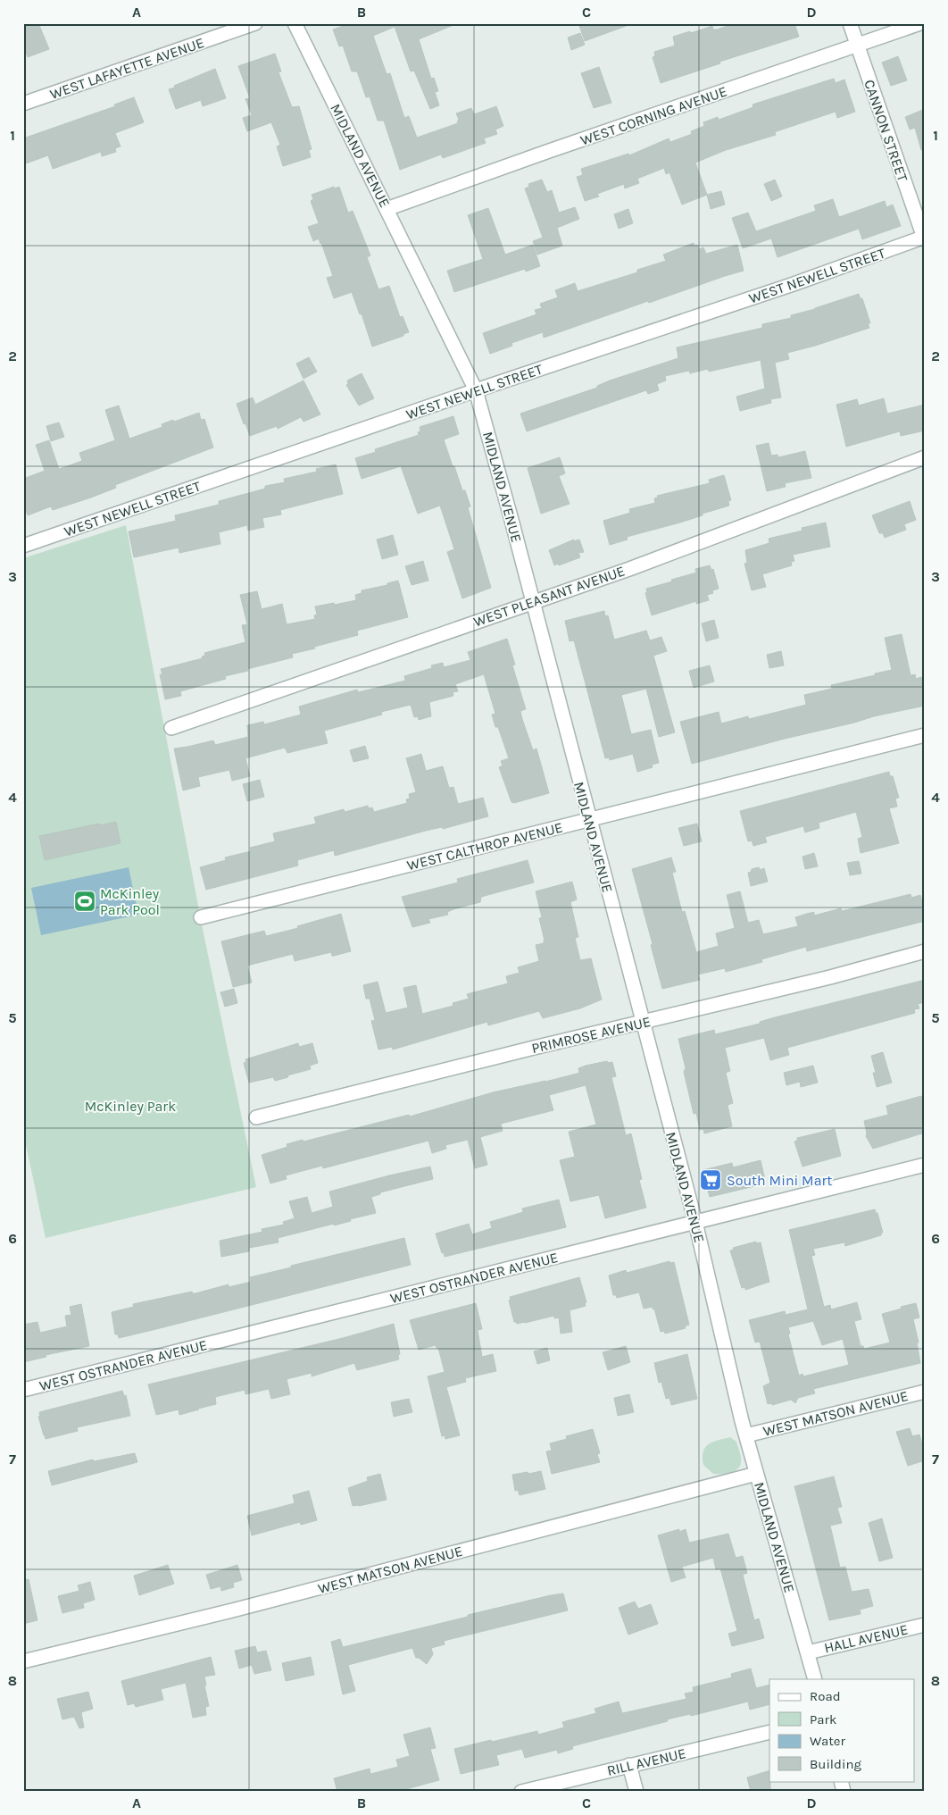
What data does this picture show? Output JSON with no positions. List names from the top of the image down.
{
  "streets": {
    "street": [
      "WEST LAFAYETTE AVENUE",
      "WEST CORNING AVENUE",
      "CANNON STREET",
      "MIDLAND AVENUE",
      "WEST NEWELL STREET",
      "WEST PLEASANT AVENUE",
      "WEST CALTHROP AVENUE",
      "PRIMROSE AVENUE",
      "WEST OSTRANDER AVENUE",
      "WEST MATSON AVENUE",
      "HALL AVENUE",
      "RILL AVENUE"
    ]
  },
  "crossings": [
    ["WEST CORNING AVENUE", "CANNON STREET"],
    ["WEST CORNING AVENUE", "MIDLAND AVENUE"],
    ["CANNON STREET", "WEST NEWELL STREET"],
    ["MIDLAND AVENUE", "WEST NEWELL STREET"],
    ["MIDLAND AVENUE", "WEST PLEASANT AVENUE"],
    ["MIDLAND AVENUE", "WEST CALTHROP AVENUE"],
    ["MIDLAND AVENUE", "PRIMROSE AVENUE"],
    ["MIDLAND AVENUE", "WEST OSTRANDER AVENUE"],
    ["MIDLAND AVENUE", "WEST MATSON AVENUE"],
    ["MIDLAND AVENUE", "HALL AVENUE"]
  ],
  "parks": ["McKinley Park"],
  "places": {
    "sports": ["McKinley Park Pool"],
    "supermarket": ["South Mini Mart"]
  },
  "legend": [
    "Road",
    "Park",
    "Water",
    "Building"
  ],
  "grid": {
    "columns": [
      "A",
      "B",
      "C",
      "D"
    ],
    "rows": [
      "1",
      "2",
      "3",
      "4",
      "5",
      "6",
      "7",
      "8"
    ]
  }
}
